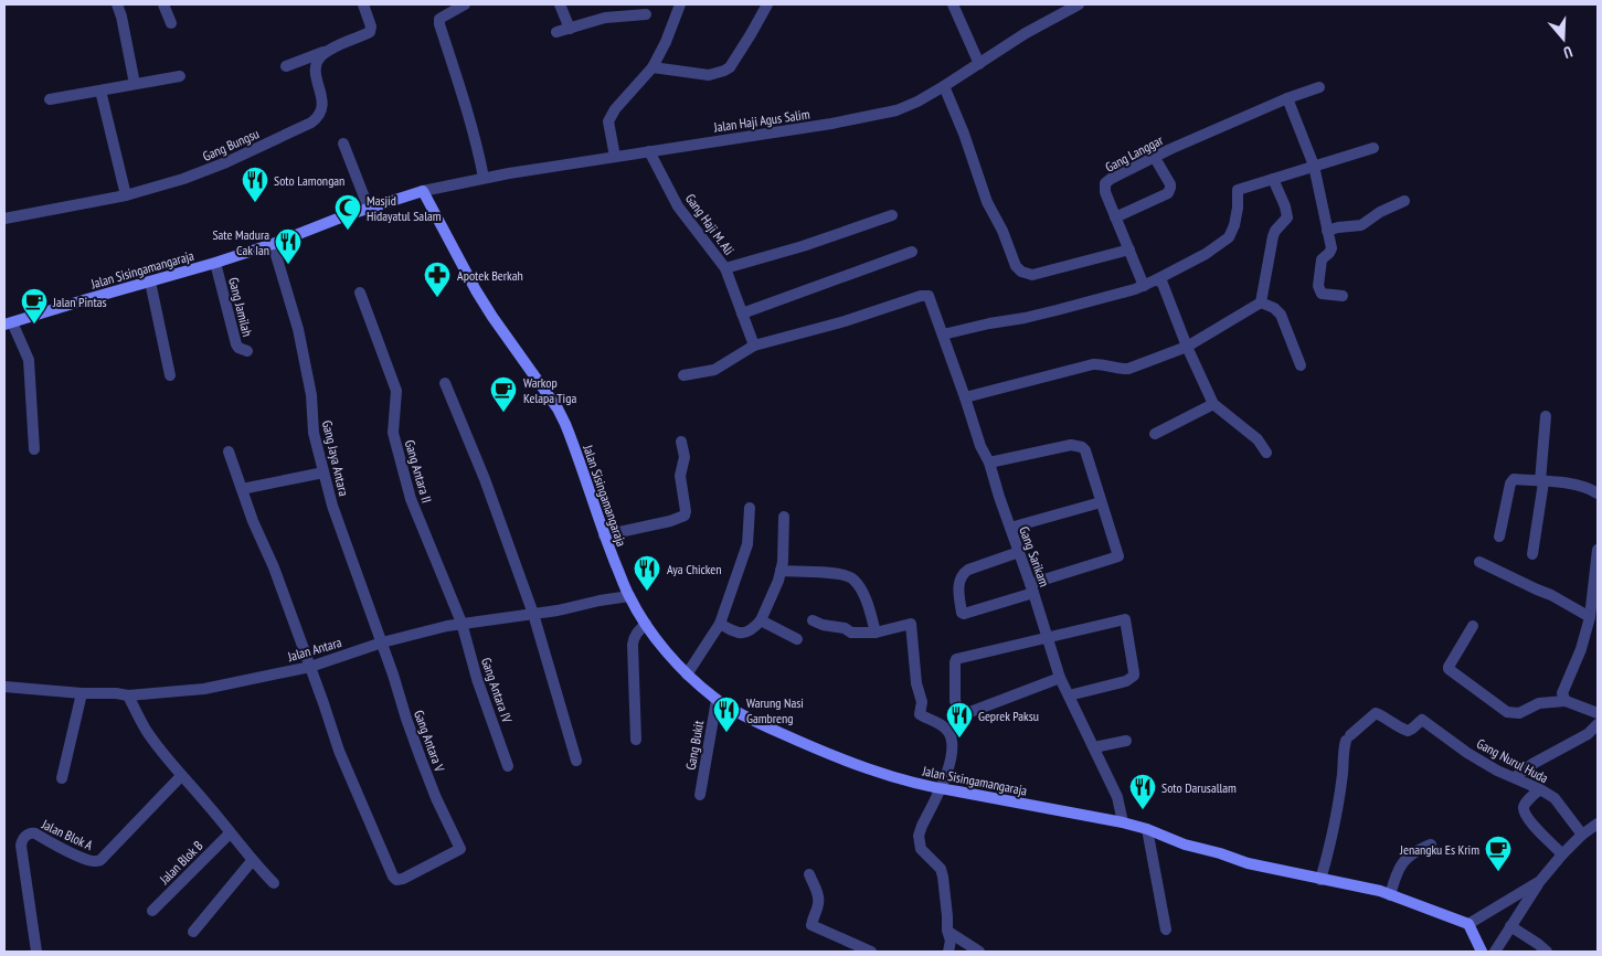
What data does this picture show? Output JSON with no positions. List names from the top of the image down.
{
  "streets": {
    "main road": ["Jalan Sisingamangaraja"],
    "street": [
      "Jalan Haji Agus Salim",
      "Gang Bungsu",
      "Gang Langgar",
      "Gang Haji M. Ali",
      "Gang Jamilah",
      "Gang Jaya Antara",
      "Gang Antara II",
      "Gang Sarikam",
      "Jalan Antara",
      "Gang Antara IV",
      "Gang Antara V",
      "Gang Bukit",
      "Gang Nurul Huda",
      "Jalan Blok A",
      "Jalan Blok B"
    ]
  },
  "crossings": [
    ["Jalan Haji Agus Salim", "Gang Haji M. Ali"],
    ["Jalan Haji Agus Salim", "Jalan Sisingamangaraja"],
    ["Gang Haji M. Ali", "Gang Sarikam"],
    ["Jalan Sisingamangaraja", "Gang Jamilah"],
    ["Jalan Sisingamangaraja", "Gang Jaya Antara"],
    ["Jalan Sisingamangaraja", "Gang Sarikam"],
    ["Jalan Sisingamangaraja", "Jalan Antara"],
    ["Jalan Sisingamangaraja", "Gang Bukit"],
    ["Jalan Sisingamangaraja", "Gang Nurul Huda"],
    ["Gang Jaya Antara", "Jalan Antara"],
    ["Gang Jaya Antara", "Gang Antara V"],
    ["Gang Antara II", "Jalan Antara"],
    ["Gang Antara II", "Gang Antara IV"],
    ["Jalan Antara", "Gang Antara IV"],
    ["Jalan Antara", "Gang Antara V"]
  ],
  "places": {
    "restaurant": [
      "Soto Lamongan",
      "Sate Madura Cak Ian",
      "Aya Chicken",
      "Warung Nasi Gambreng",
      "Geprek Paksu",
      "Soto Darusallam"
    ],
    "mosque": ["Masjid Hidayatul Salam"],
    "pharmacy": ["Apotek Berkah"],
    "cafe": ["Jalan Pintas", "Warkop Kelapa Tiga", "Jenangku Es Krim"]
  },
  "north": "bottom"
}
